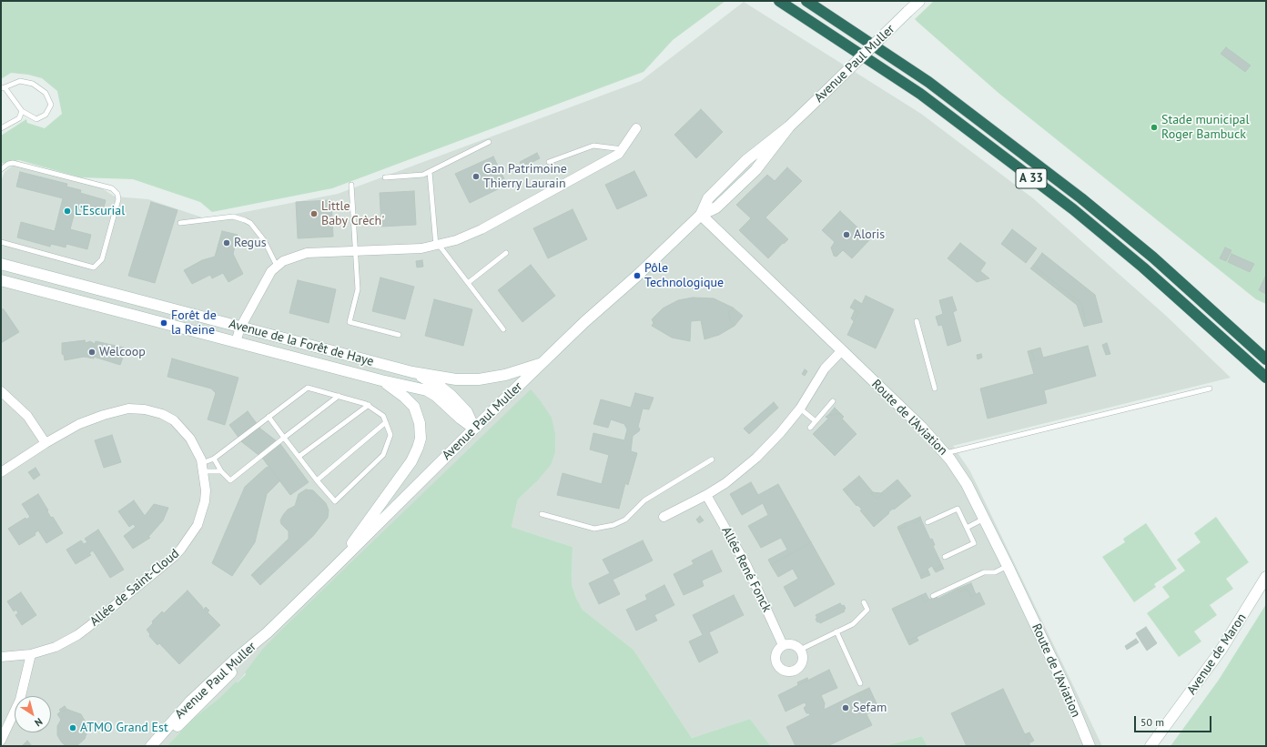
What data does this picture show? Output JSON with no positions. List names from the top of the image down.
{
  "streets": {
    "highway": ["A 33"],
    "street": [
      "Avenue Paul Muller",
      "Avenue de la Forêt de Haye",
      "Route de l'Aviation",
      "Allée René Fonck",
      "Allée de Saint-Cloud",
      "Avenue de Maron"
    ]
  },
  "crossings": [
    ["Avenue Paul Muller", "Avenue de la Forêt de Haye"],
    ["Avenue Paul Muller", "Route de l'Aviation"]
  ],
  "places": [
    "Stade municipal Roger Bambuck",
    "Gan Patrimoine Thierry Laurain",
    "L'Escurial",
    "Little Baby Crèch'",
    "Aloris",
    "Regus",
    "Pôle Technologique",
    "Forêt de la Reine",
    "Welcoop",
    "Sefam",
    "ATMO Grand Est"
  ],
  "scale_bar": "50 m",
  "north": "bottom right"
}
